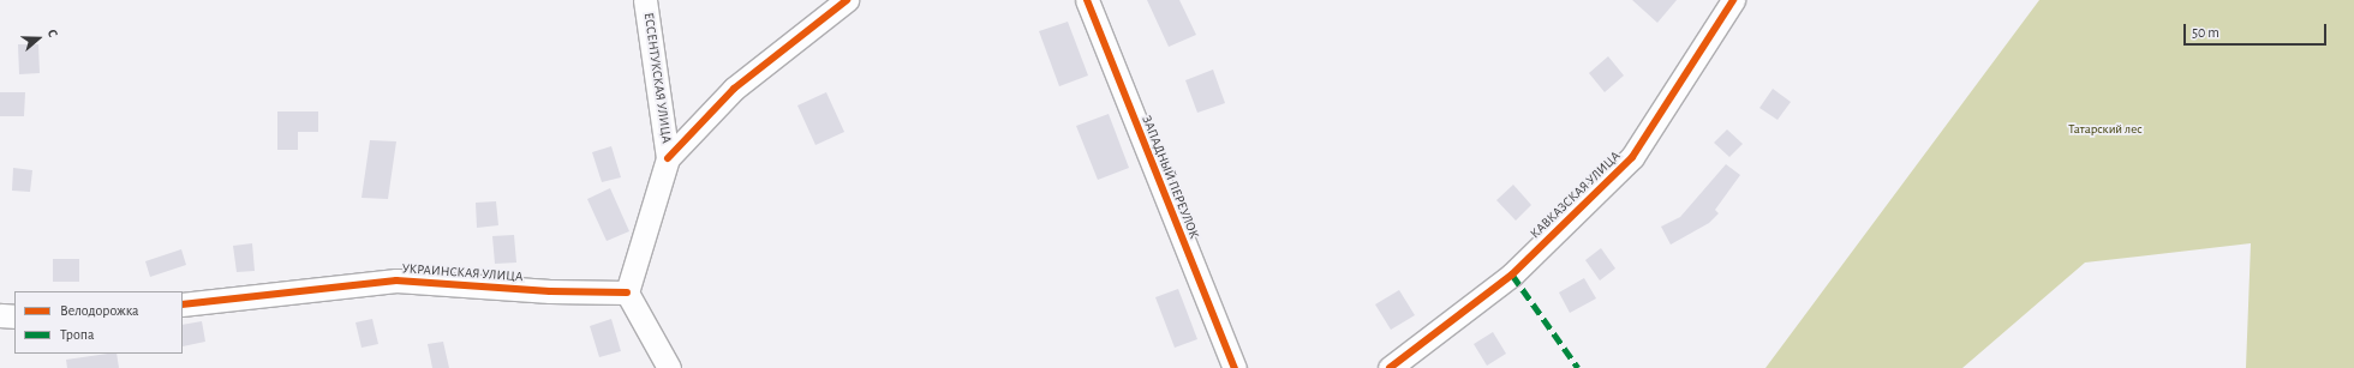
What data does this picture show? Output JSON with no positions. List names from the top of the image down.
{
  "streets": {
    "street": [
      "ЕССЕНТУКСКАЯ УЛИЦА",
      "ЗАПАДНЫЙ ПЕРЕУЛОК",
      "КАВКАЗСКАЯ УЛИЦА",
      "УКРАИНСКАЯ УЛИЦА"
    ]
  },
  "crossings": [
    ["ЕССЕНТУКСКАЯ УЛИЦА", "УКРАИНСКАЯ УЛИЦА"]
  ],
  "parks": ["Татарский лес"],
  "legend": ["Велодорожка", "Тропа"],
  "scale_bar": "50 m",
  "north": "right"
}
